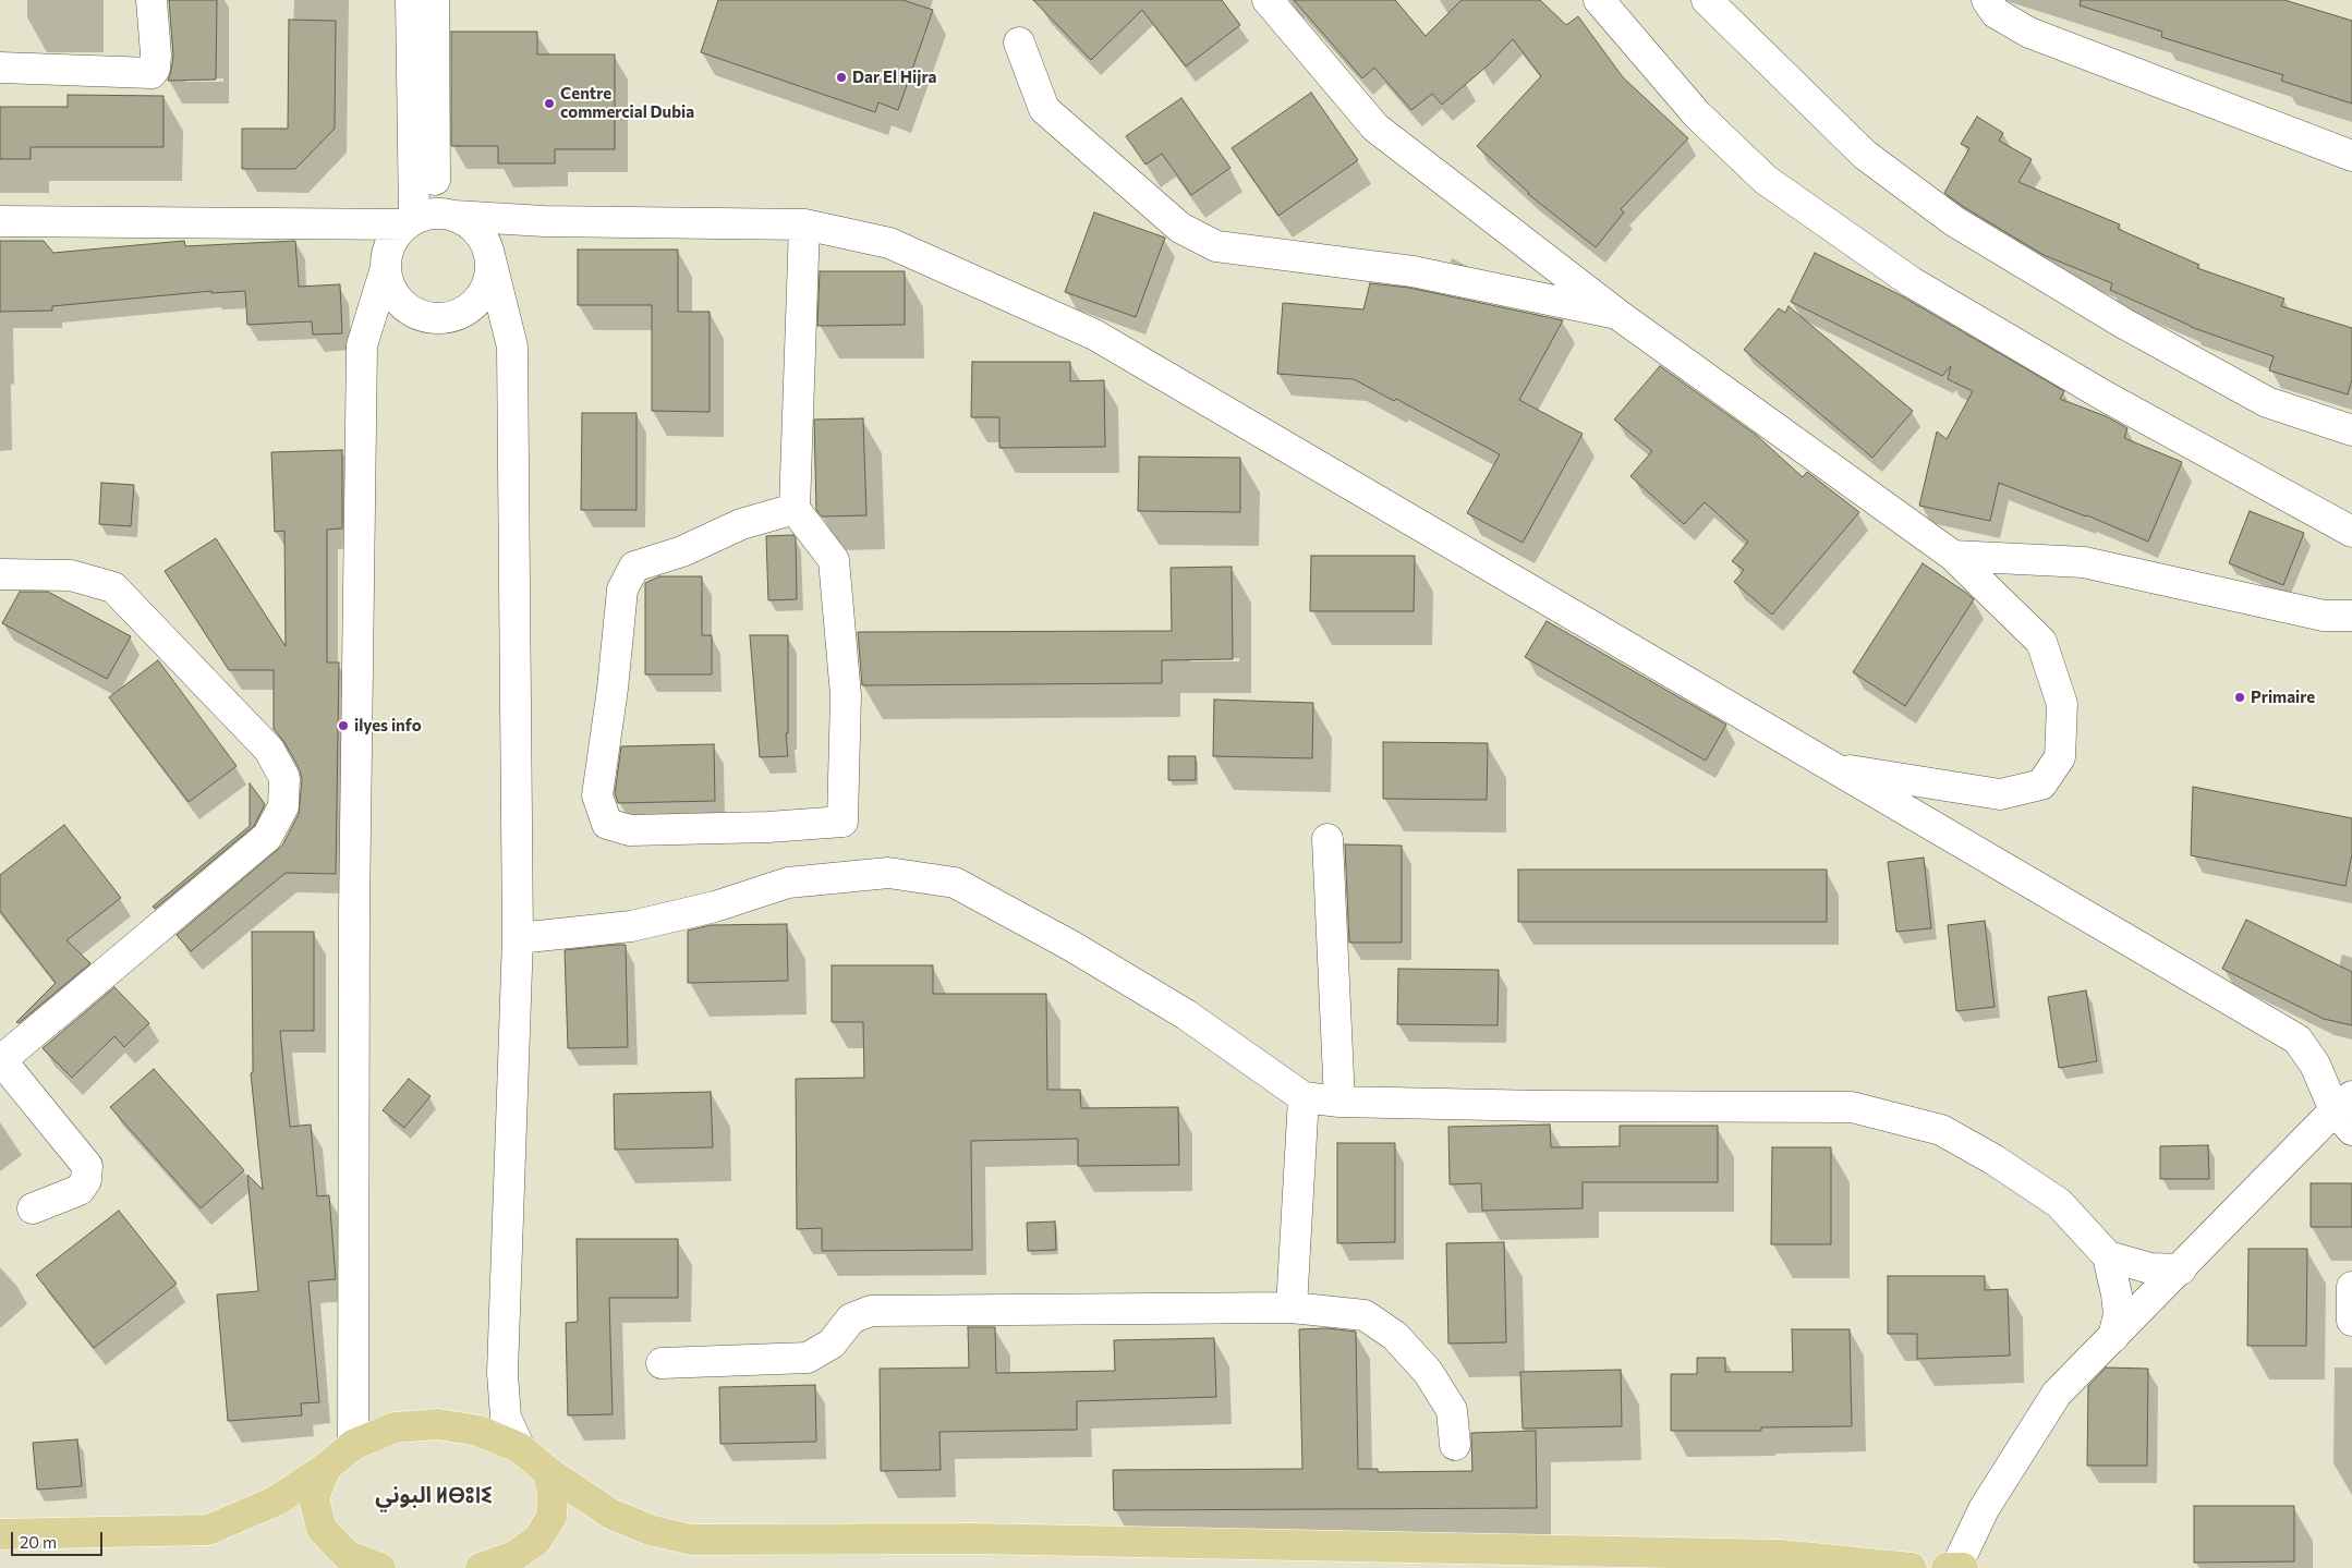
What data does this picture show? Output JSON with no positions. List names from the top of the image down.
{
  "districts": ["البوني ⵍⴱⵓⵏⵉ"],
  "places": [
    "Dar El Hijra",
    "Centre commercial Dubia",
    "Primaire",
    "ilyes info"
  ],
  "scale_bar": "20 m"
}
